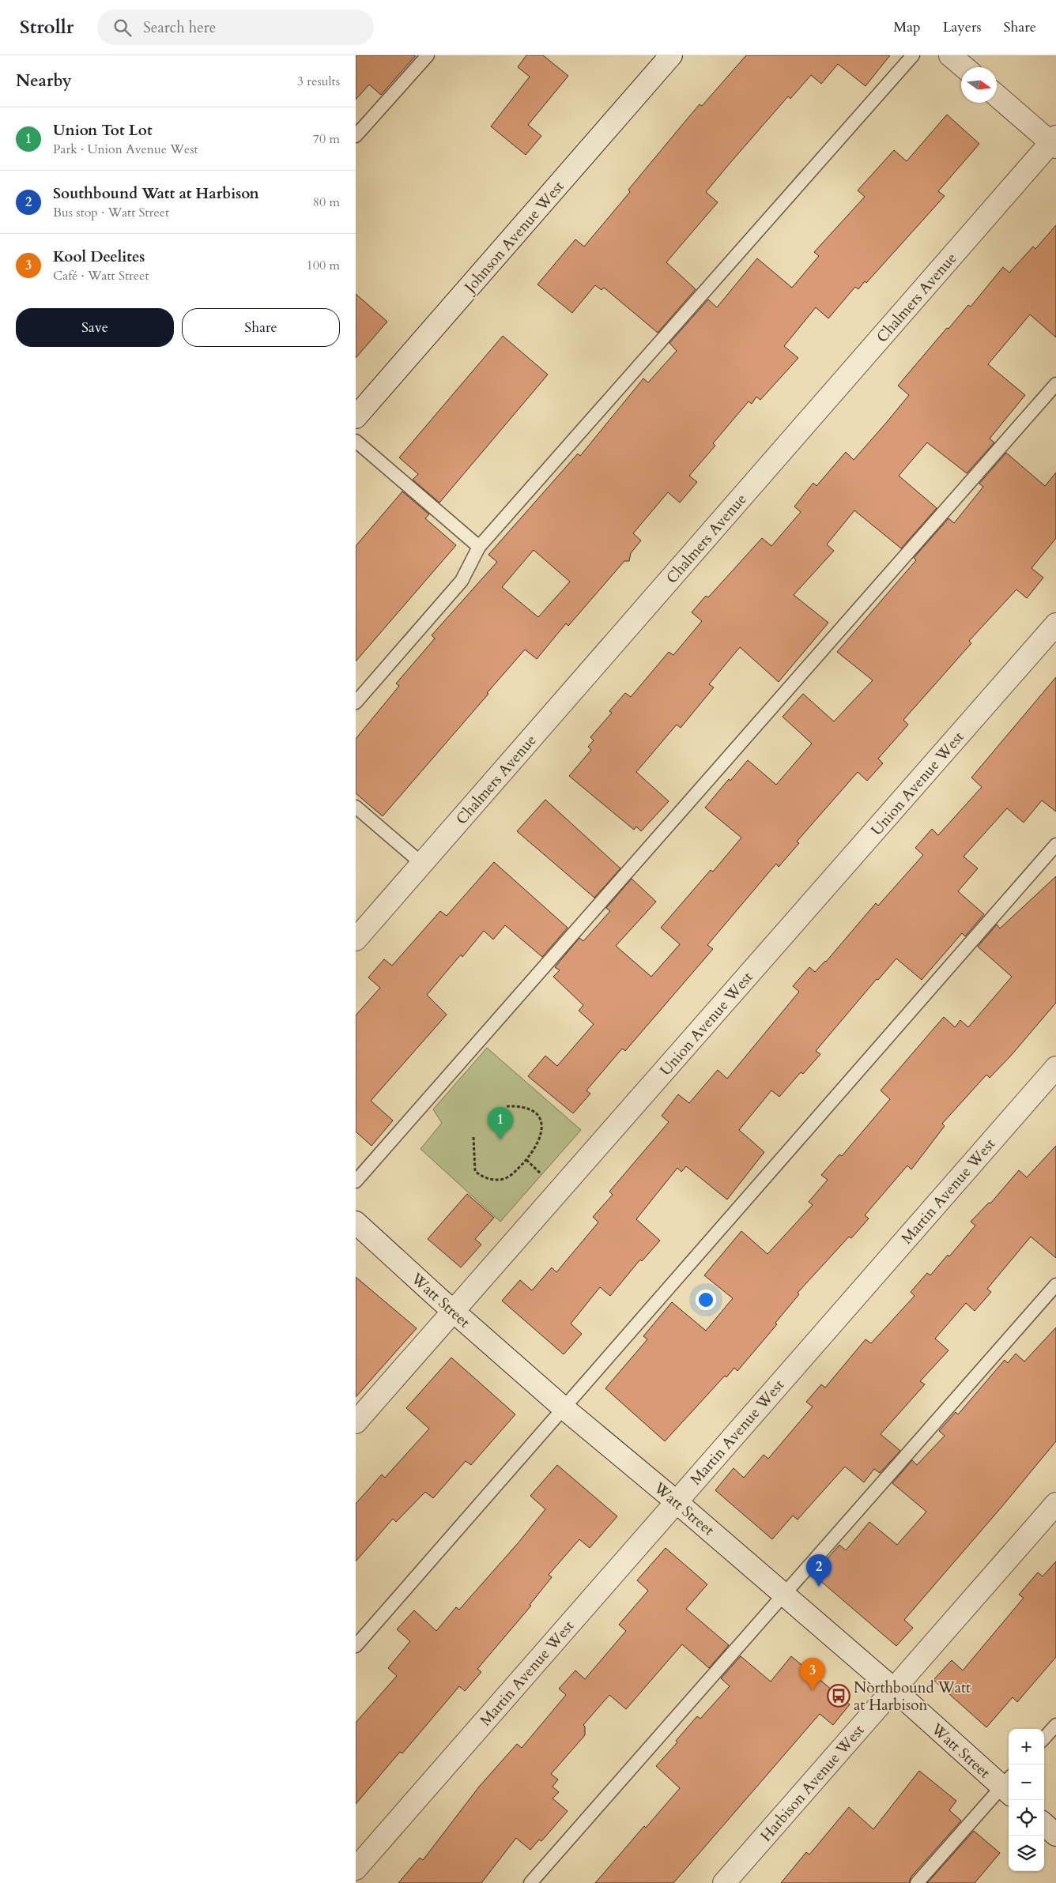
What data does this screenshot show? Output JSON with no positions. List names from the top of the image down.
{
  "streets": {
    "street": [
      "Johnson Avenue West",
      "Chalmers Avenue",
      "Union Avenue West",
      "Martin Avenue West",
      "Watt Street",
      "Harbison Avenue West"
    ]
  },
  "crossings": [
    ["Union Avenue West", "Watt Street"],
    ["Martin Avenue West", "Watt Street"],
    ["Watt Street", "Harbison Avenue West"]
  ],
  "places": {
    "bus stop": ["Northbound Watt at Harbison"]
  },
  "north": "right",
  "page": {
    "header": "Strollr",
    "search": "Search here",
    "nav": ["Map", "Layers", "Share"],
    "heading": ["Nearby", "3 results"],
    "list": [
      {
        "mark": "1",
        "name": "Union Tot Lot",
        "note": "Park · Union Avenue West",
        "value": "70 m"
      },
      {
        "mark": "2",
        "name": "Southbound Watt at Harbison",
        "note": "Bus stop · Watt Street",
        "value": "80 m"
      },
      {
        "mark": "3",
        "name": "Kool Deelites",
        "note": "Café · Watt Street",
        "value": "100 m"
      }
    ],
    "buttons": ["Save", "Share"],
    "pins": ["1", "2", "3"],
    "map_buttons": ["+", "−"]
  }
}
